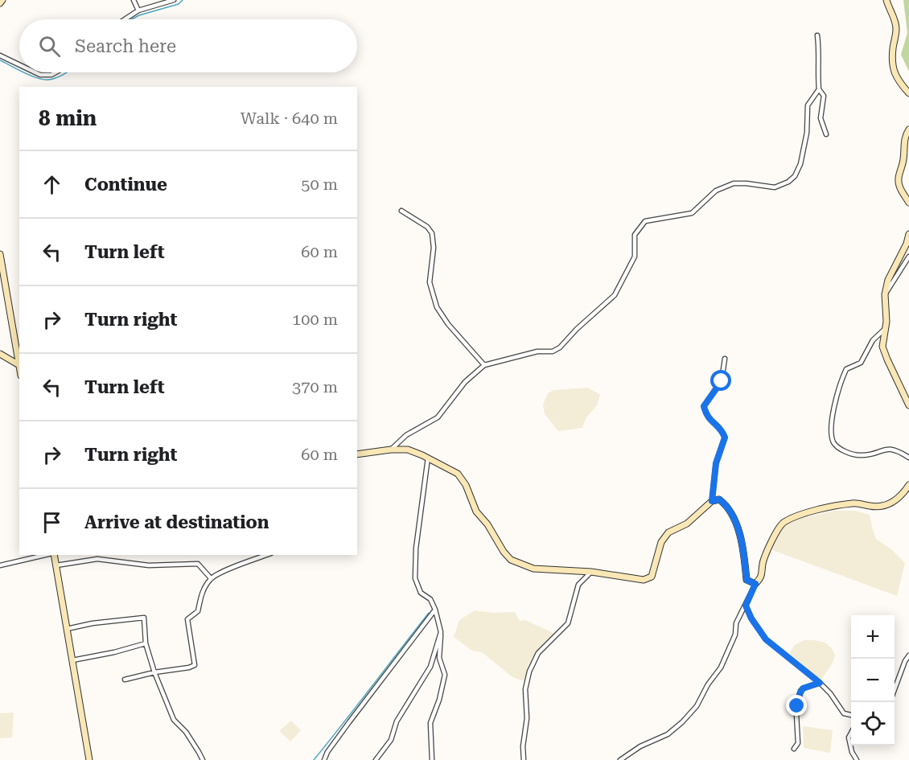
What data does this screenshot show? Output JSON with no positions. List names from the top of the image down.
{
  "page": {
    "search": "Search here",
    "heading": ["8 min", "Walk · 640 m"],
    "list": [
      ["Continue", "50 m"],
      ["Turn left", "60 m"],
      ["Turn right", "100 m"],
      ["Turn left", "370 m"],
      ["Turn right", "60 m"],
      "Arrive at destination"
    ],
    "map_buttons": ["+", "−"]
  }
}
